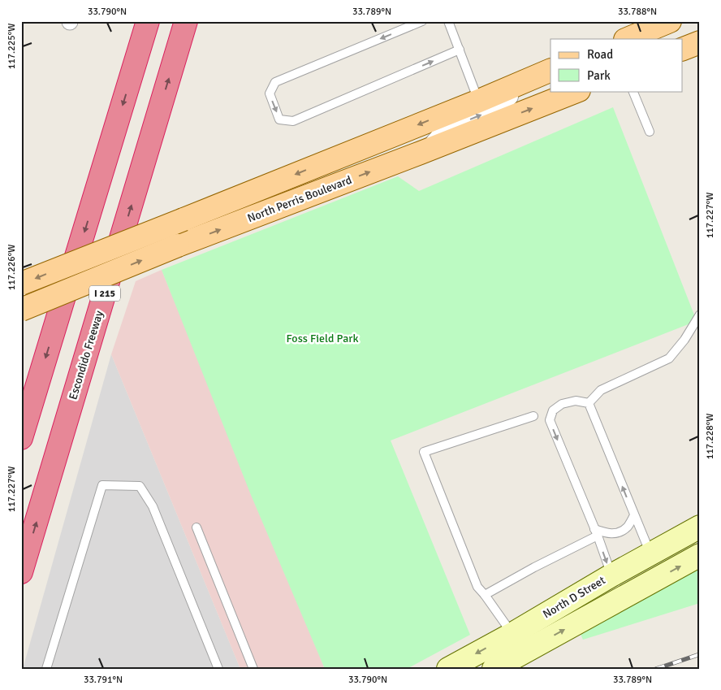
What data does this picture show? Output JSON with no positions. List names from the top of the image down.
{
  "streets": {
    "highway": ["I 215", "Escondido Freeway"],
    "main road": ["North Perris Boulevard", "North D Street"]
  },
  "parks": ["Foss Field Park"],
  "legend": ["Road", "Park"],
  "coordinates": [
    "33.790°N",
    "33.789°N",
    "33.788°N",
    "117.225°W",
    "117.227°W",
    "117.226°W",
    "117.228°W",
    "33.791°N"
  ]
}
